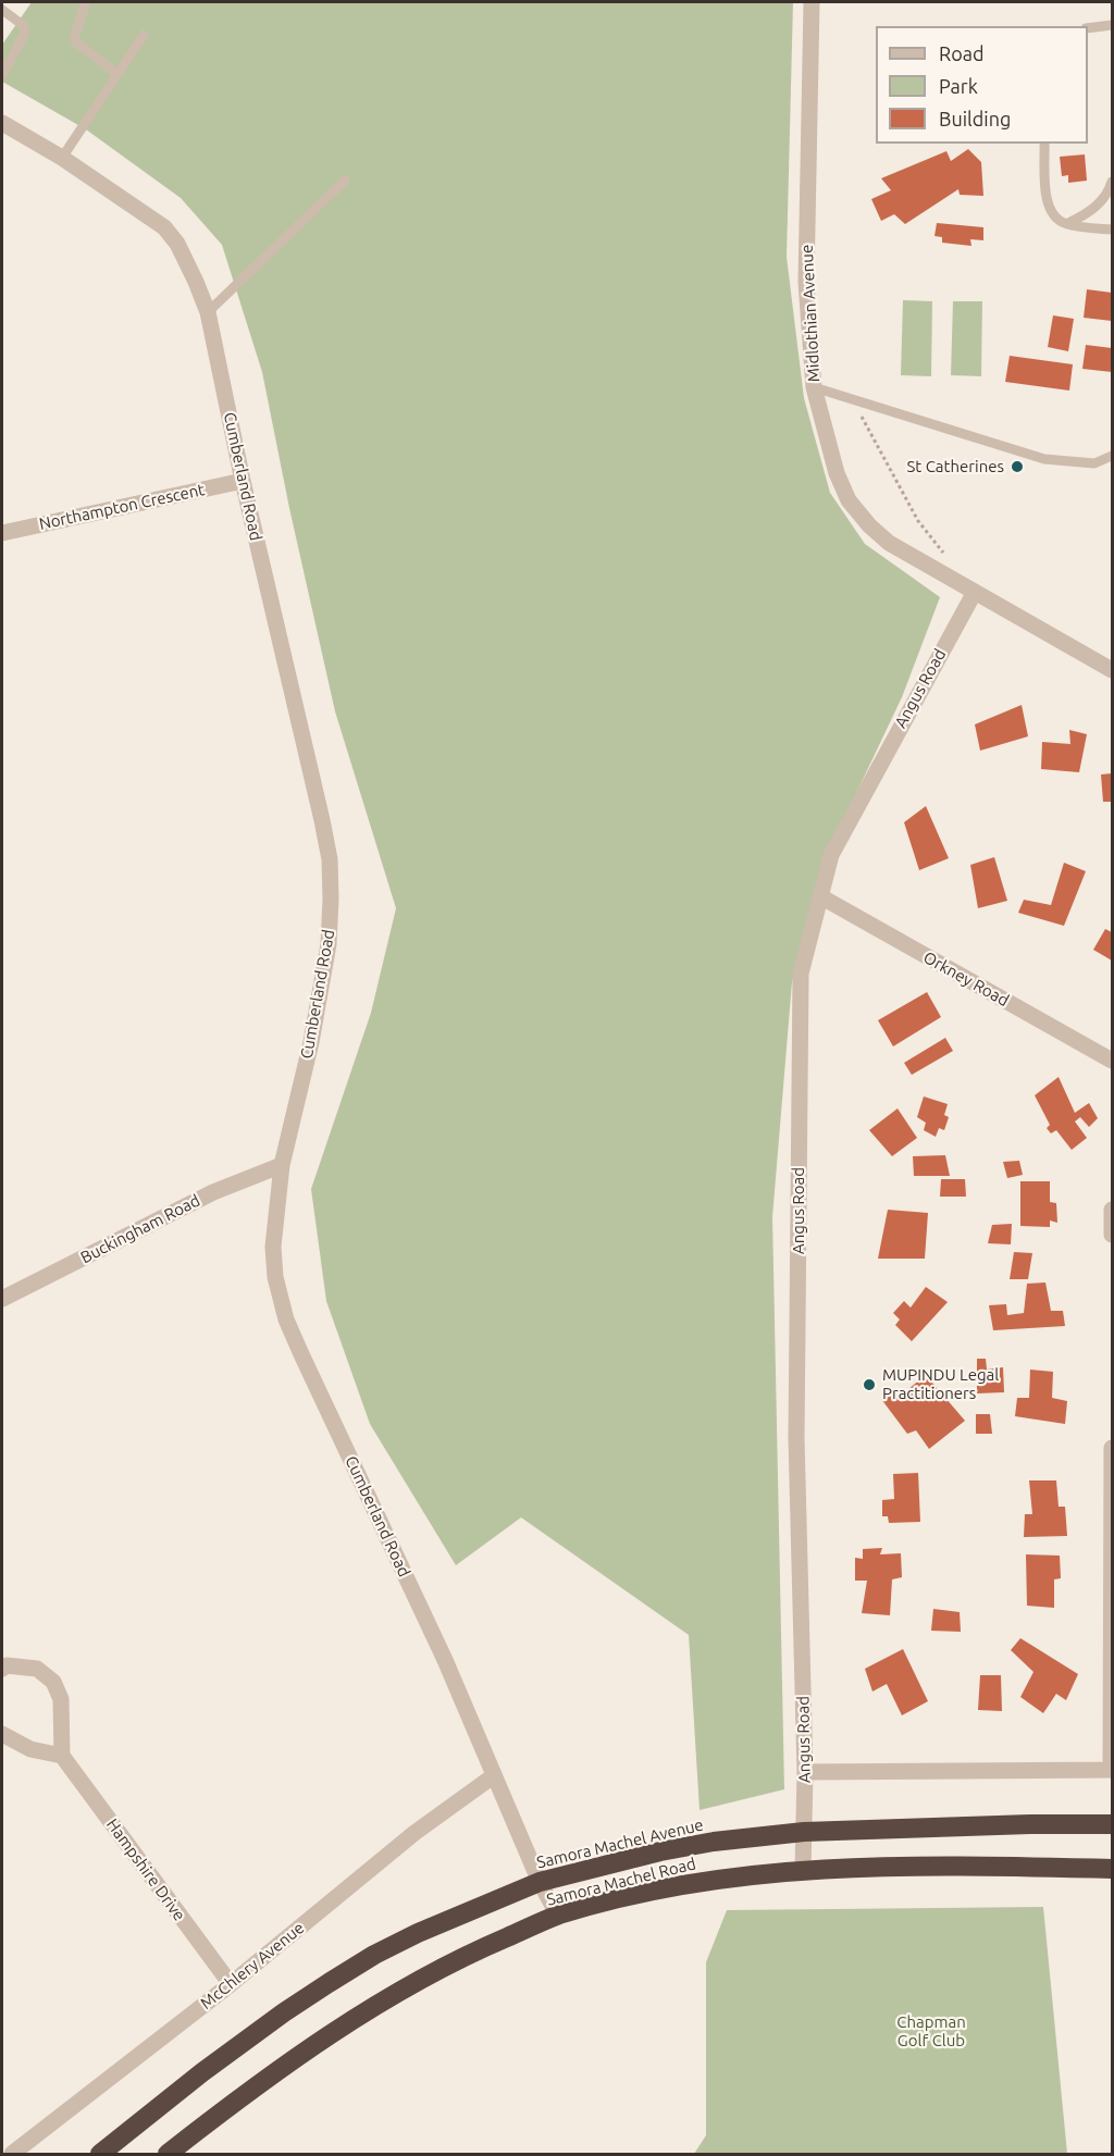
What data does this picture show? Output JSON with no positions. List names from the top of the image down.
{
  "streets": {
    "highway": ["Samora Machel Avenue", "Samora Machel Road"],
    "street": [
      "Midlothian Avenue",
      "Cumberland Road",
      "Northampton Crescent",
      "Angus Road",
      "Orkney Road",
      "Buckingham Road",
      "Hampshire Drive",
      "McChlery Avenue"
    ]
  },
  "crossings": [
    ["Midlothian Avenue", "Angus Road"],
    ["Cumberland Road", "Northampton Crescent"],
    ["Cumberland Road", "Buckingham Road"],
    ["Cumberland Road", "Samora Machel Avenue"],
    ["Cumberland Road", "Samora Machel Road"],
    ["Cumberland Road", "McChlery Avenue"],
    ["Angus Road", "Orkney Road"],
    ["Angus Road", "Samora Machel Avenue"],
    ["Angus Road", "Samora Machel Road"],
    ["Hampshire Drive", "McChlery Avenue"]
  ],
  "parks": ["Chapman Golf Club"],
  "places": ["St Catherines", "MUPINDU Legal Practitioners"],
  "legend": ["Road", "Park", "Building"]
}
